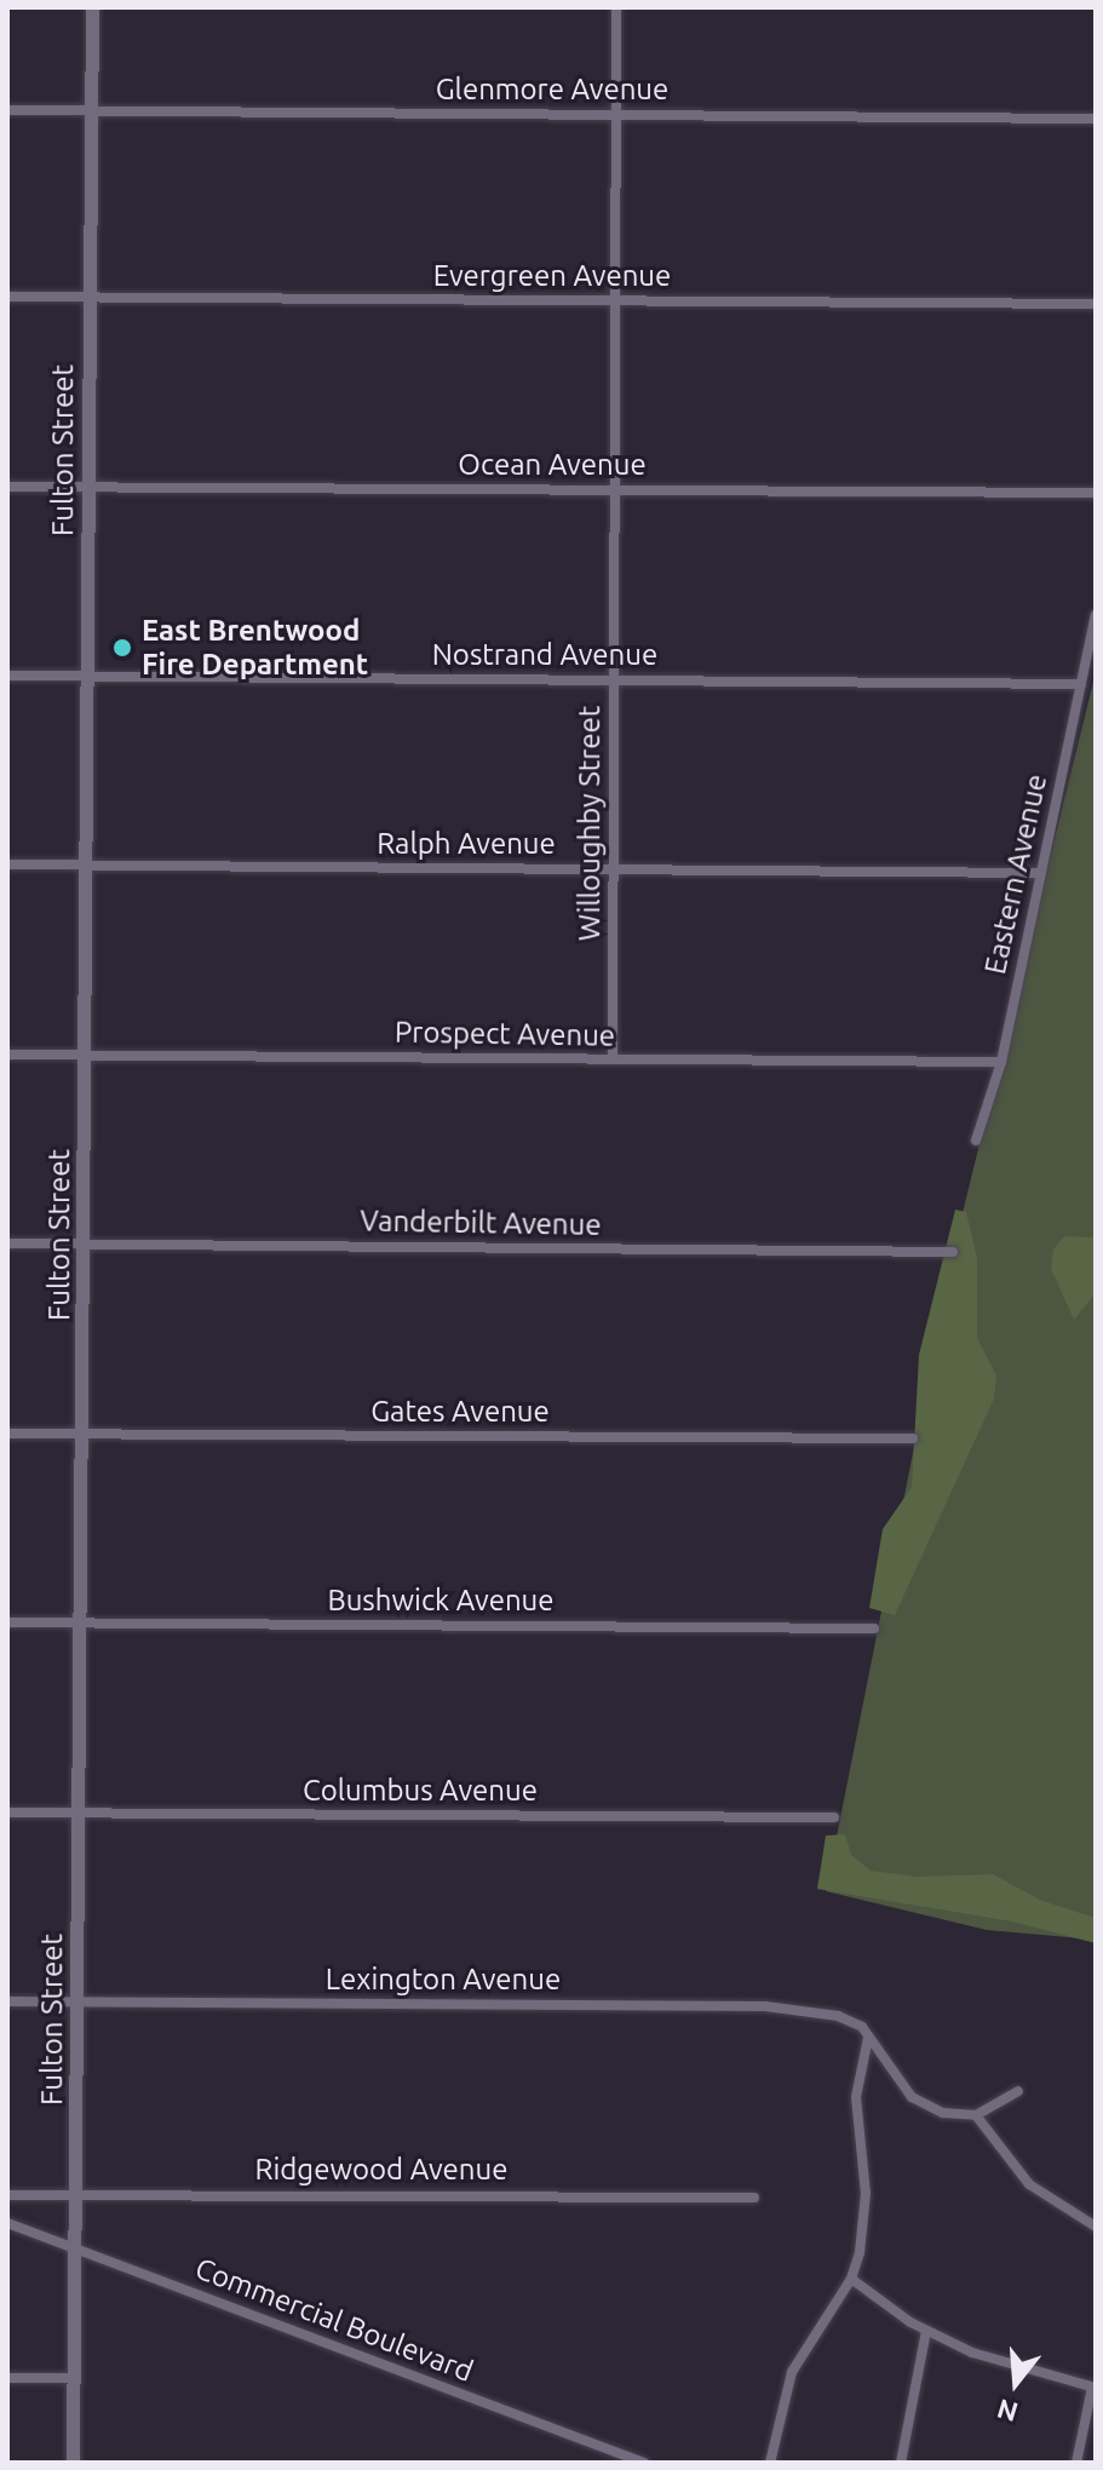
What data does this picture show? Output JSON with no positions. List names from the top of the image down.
{
  "streets": {
    "street": [
      "Glenmore Avenue",
      "Evergreen Avenue",
      "Fulton Street",
      "Ocean Avenue",
      "Nostrand Avenue",
      "Willoughby Street",
      "Ralph Avenue",
      "Eastern Avenue",
      "Prospect Avenue",
      "Vanderbilt Avenue",
      "Gates Avenue",
      "Bushwick Avenue",
      "Columbus Avenue",
      "Lexington Avenue",
      "Ridgewood Avenue",
      "Commercial Boulevard"
    ]
  },
  "crossings": [
    ["Glenmore Avenue", "Fulton Street"],
    ["Glenmore Avenue", "Willoughby Street"],
    ["Evergreen Avenue", "Fulton Street"],
    ["Evergreen Avenue", "Willoughby Street"],
    ["Fulton Street", "Ocean Avenue"],
    ["Fulton Street", "Nostrand Avenue"],
    ["Fulton Street", "Ralph Avenue"],
    ["Fulton Street", "Prospect Avenue"],
    ["Fulton Street", "Vanderbilt Avenue"],
    ["Fulton Street", "Gates Avenue"],
    ["Fulton Street", "Bushwick Avenue"],
    ["Fulton Street", "Columbus Avenue"],
    ["Fulton Street", "Lexington Avenue"],
    ["Fulton Street", "Ridgewood Avenue"],
    ["Fulton Street", "Commercial Boulevard"],
    ["Ocean Avenue", "Willoughby Street"],
    ["Nostrand Avenue", "Willoughby Street"],
    ["Nostrand Avenue", "Eastern Avenue"],
    ["Willoughby Street", "Ralph Avenue"],
    ["Willoughby Street", "Prospect Avenue"],
    ["Ralph Avenue", "Eastern Avenue"],
    ["Eastern Avenue", "Prospect Avenue"]
  ],
  "places": ["East Brentwood Fire Department"],
  "north": "bottom"
}
